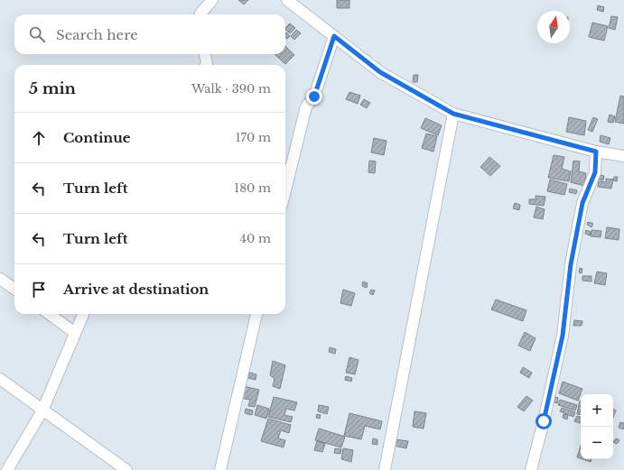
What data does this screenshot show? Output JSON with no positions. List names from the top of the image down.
{
  "north": "top",
  "page": {
    "search": "Search here",
    "heading": ["5 min", "Walk · 390 m"],
    "list": [
      ["Continue", "170 m"],
      ["Turn left", "180 m"],
      ["Turn left", "40 m"],
      "Arrive at destination"
    ],
    "map_buttons": ["+", "−"]
  }
}
